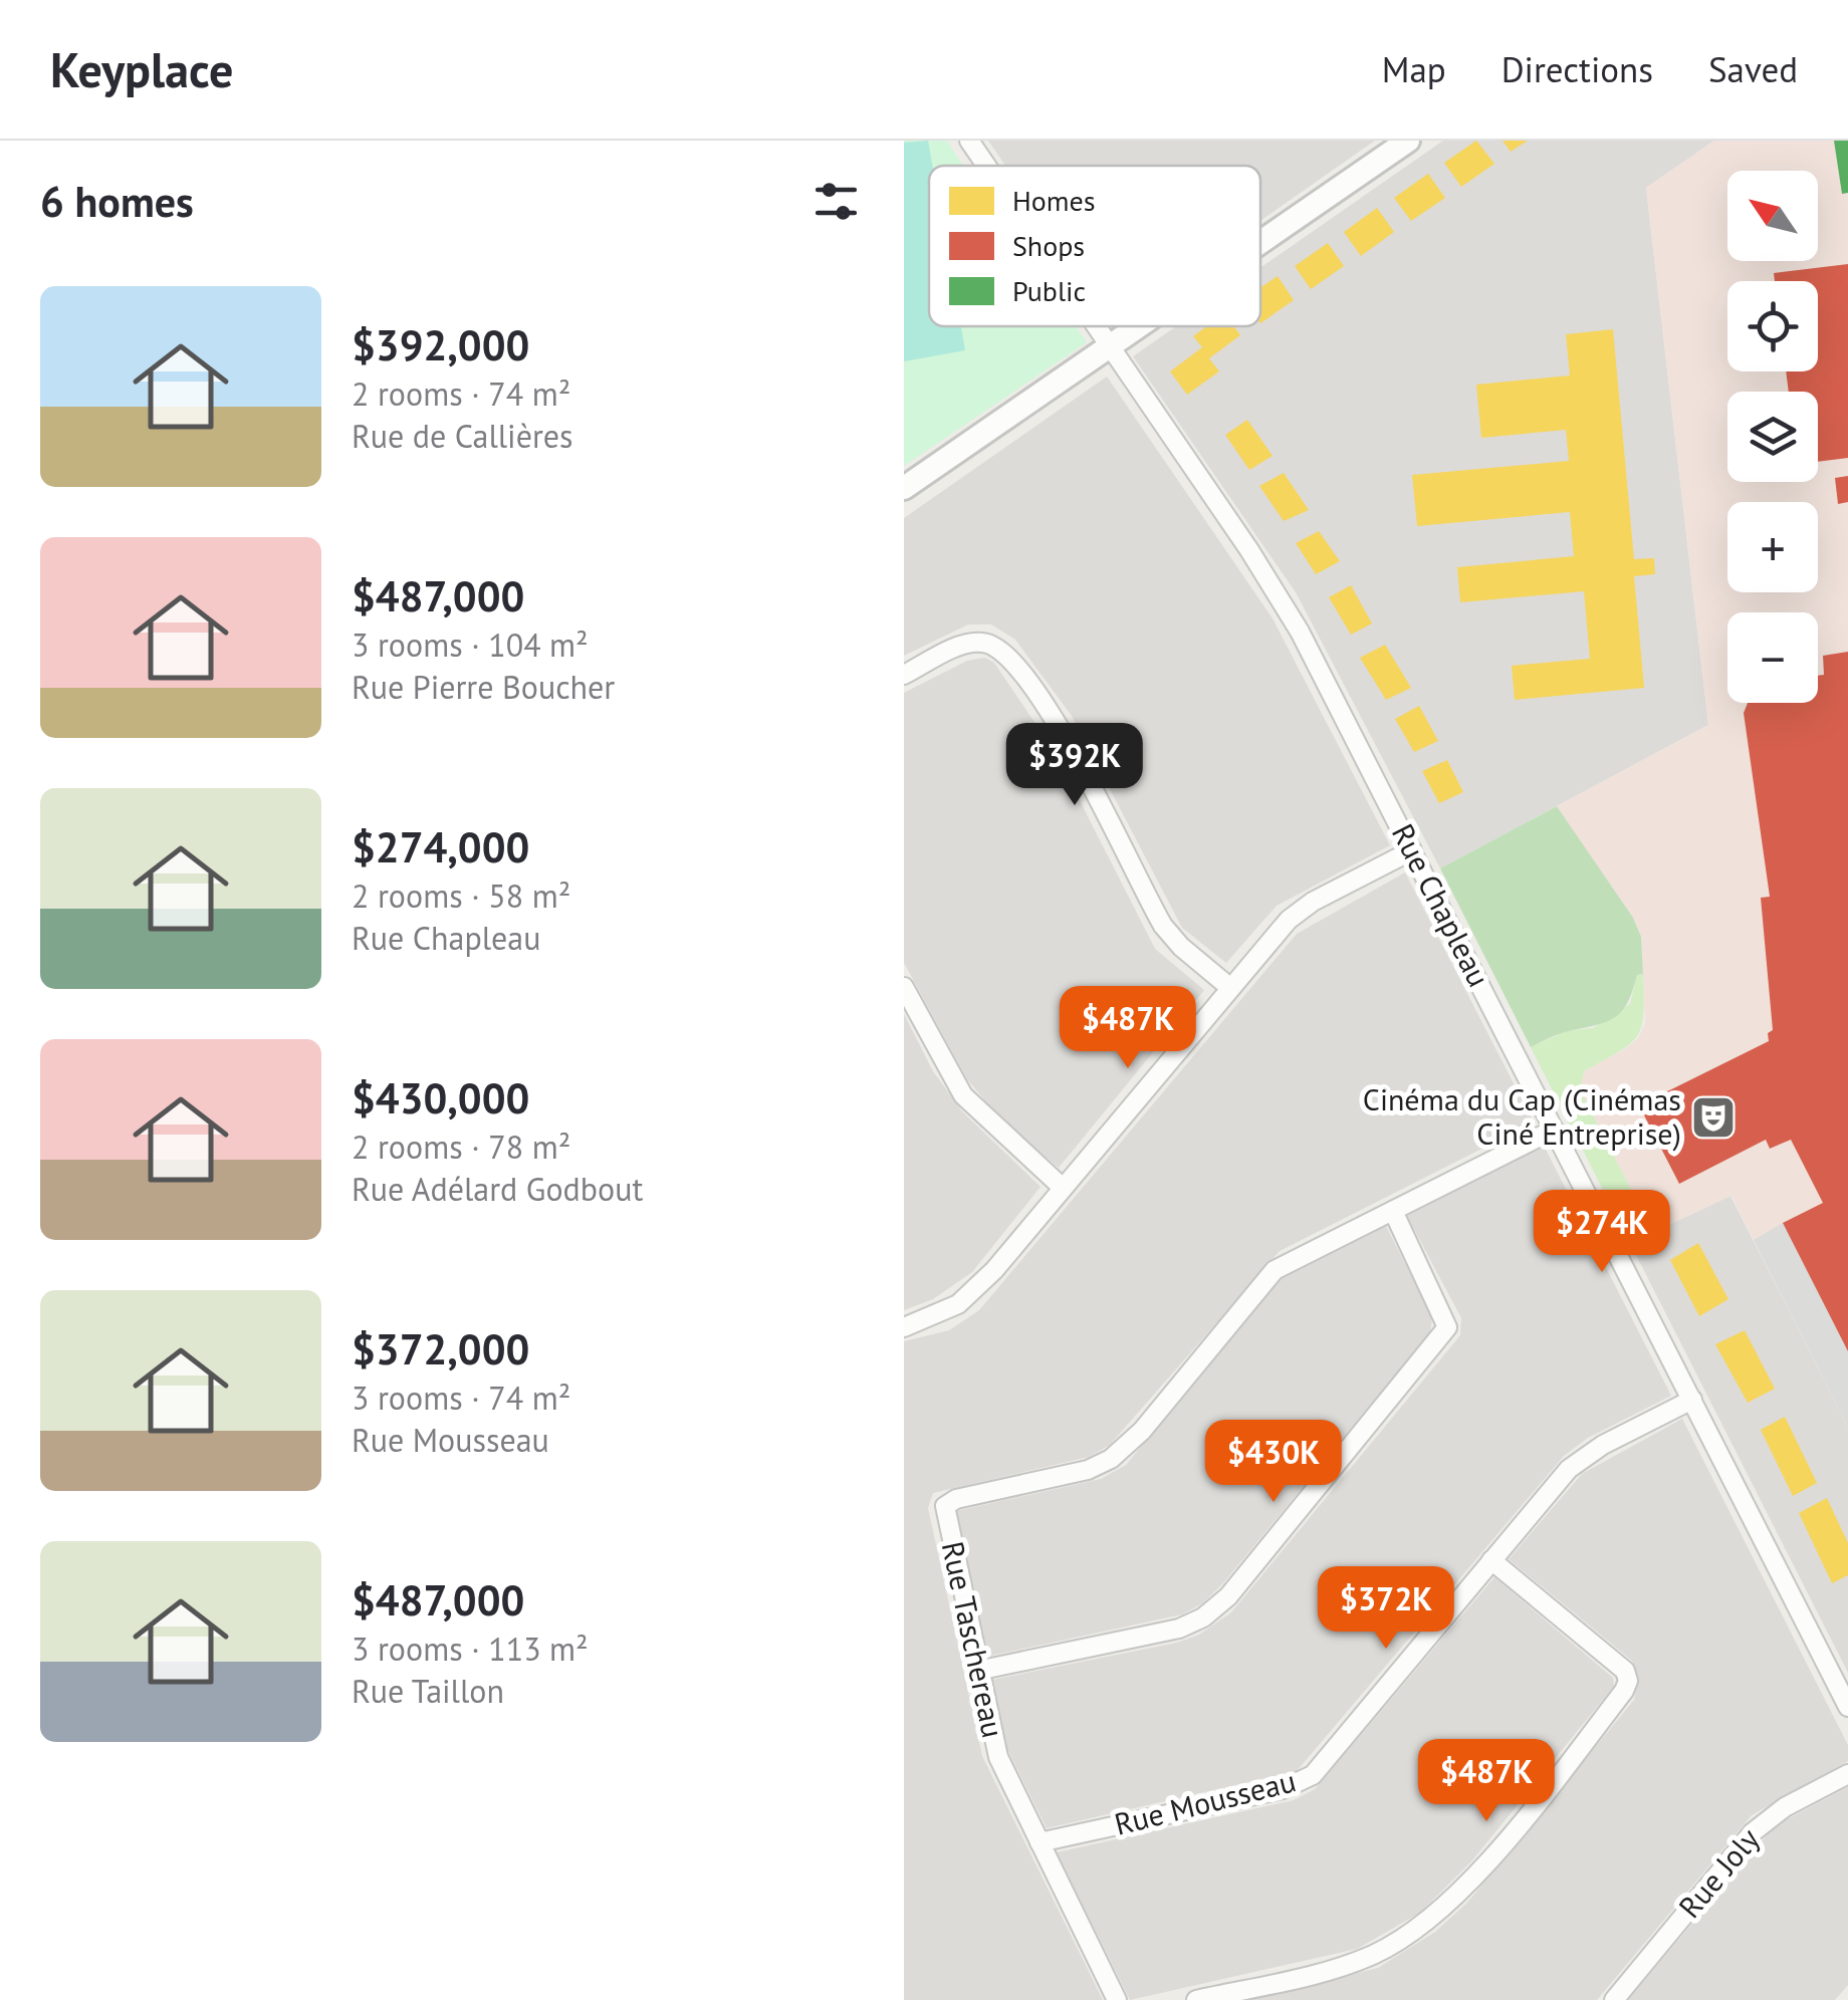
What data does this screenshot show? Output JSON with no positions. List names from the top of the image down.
{
  "streets": {
    "street": [
      "Rue Chapleau",
      "Rue Taschereau",
      "Rue Mousseau",
      "Rue Joly"
    ]
  },
  "crossings": [
    ["Rue Chapleau", "Rue Taschereau"],
    ["Rue Chapleau", "Rue Mousseau"],
    ["Rue Taschereau", "Rue Mousseau"]
  ],
  "places": {
    "theatre": ["Cinéma du Cap (Cinémas Ciné Entreprise)"]
  },
  "legend": ["Homes", "Shops", "Public"],
  "north": "top left",
  "page": {
    "header": "Keyplace",
    "nav": ["Map", "Directions", "Saved"],
    "heading": "6 homes",
    "map_buttons": ["+", "−"],
    "list": [
      {
        "name": "$392,000",
        "note": "2 rooms · 74 m² · Rue de Callières"
      },
      {
        "name": "$487,000",
        "note": "3 rooms · 104 m² · Rue Pierre Boucher"
      },
      {
        "name": "$274,000",
        "note": "2 rooms · 58 m² · Rue Chapleau"
      },
      {
        "name": "$430,000",
        "note": "2 rooms · 78 m² · Rue Adélard Godbout"
      },
      {
        "name": "$372,000",
        "note": "3 rooms · 74 m² · Rue Mousseau"
      },
      {
        "name": "$487,000",
        "note": "3 rooms · 113 m² · Rue Taillon"
      }
    ],
    "price": [
      "$392K",
      "$487K",
      "$274K",
      "$430K",
      "$372K",
      "$487K"
    ]
  }
}
